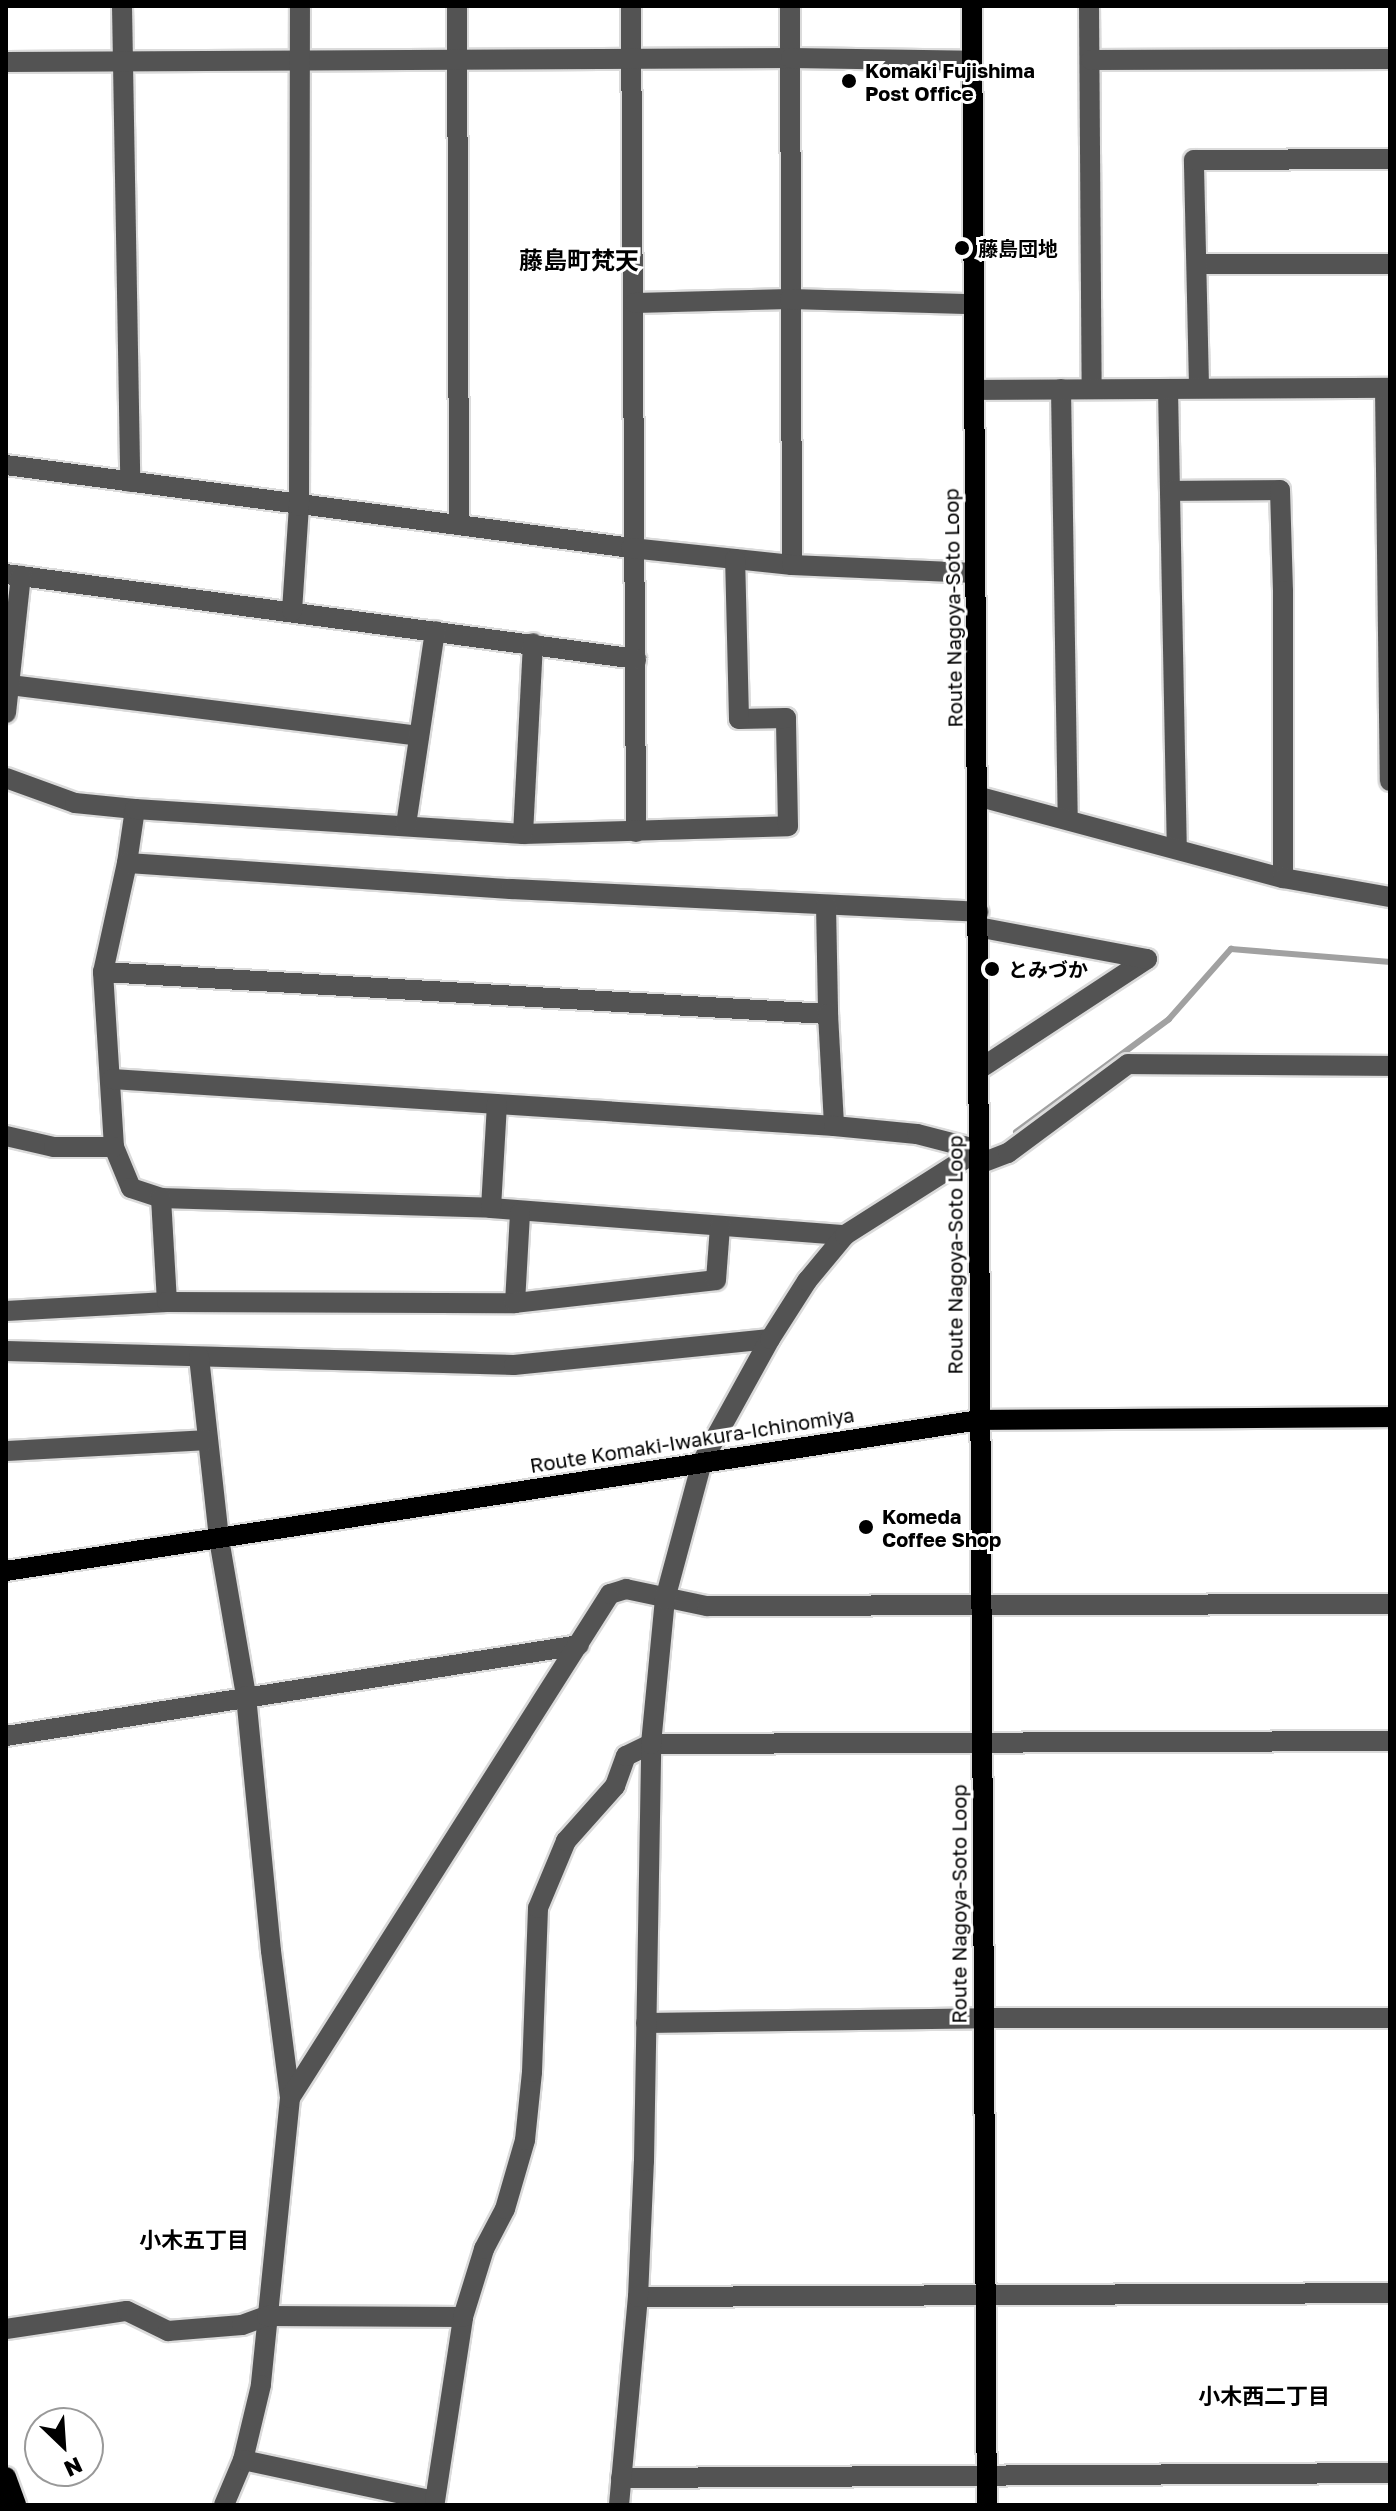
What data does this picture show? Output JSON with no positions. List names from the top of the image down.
{
  "streets": {
    "main road": ["Route Nagoya-Soto Loop", "Route Komaki-Iwakura-Ichinomiya"]
  },
  "crossings": [
    ["Route Nagoya-Soto Loop", "Route Komaki-Iwakura-Ichinomiya"]
  ],
  "districts": ["藤島町梵天", "小木五丁目", "小木西二丁目"],
  "places": [
    "Komaki Fujishima Post Office",
    "藤島団地",
    "とみづか",
    "Komeda Coffee Shop"
  ],
  "north": "bottom right"
}
